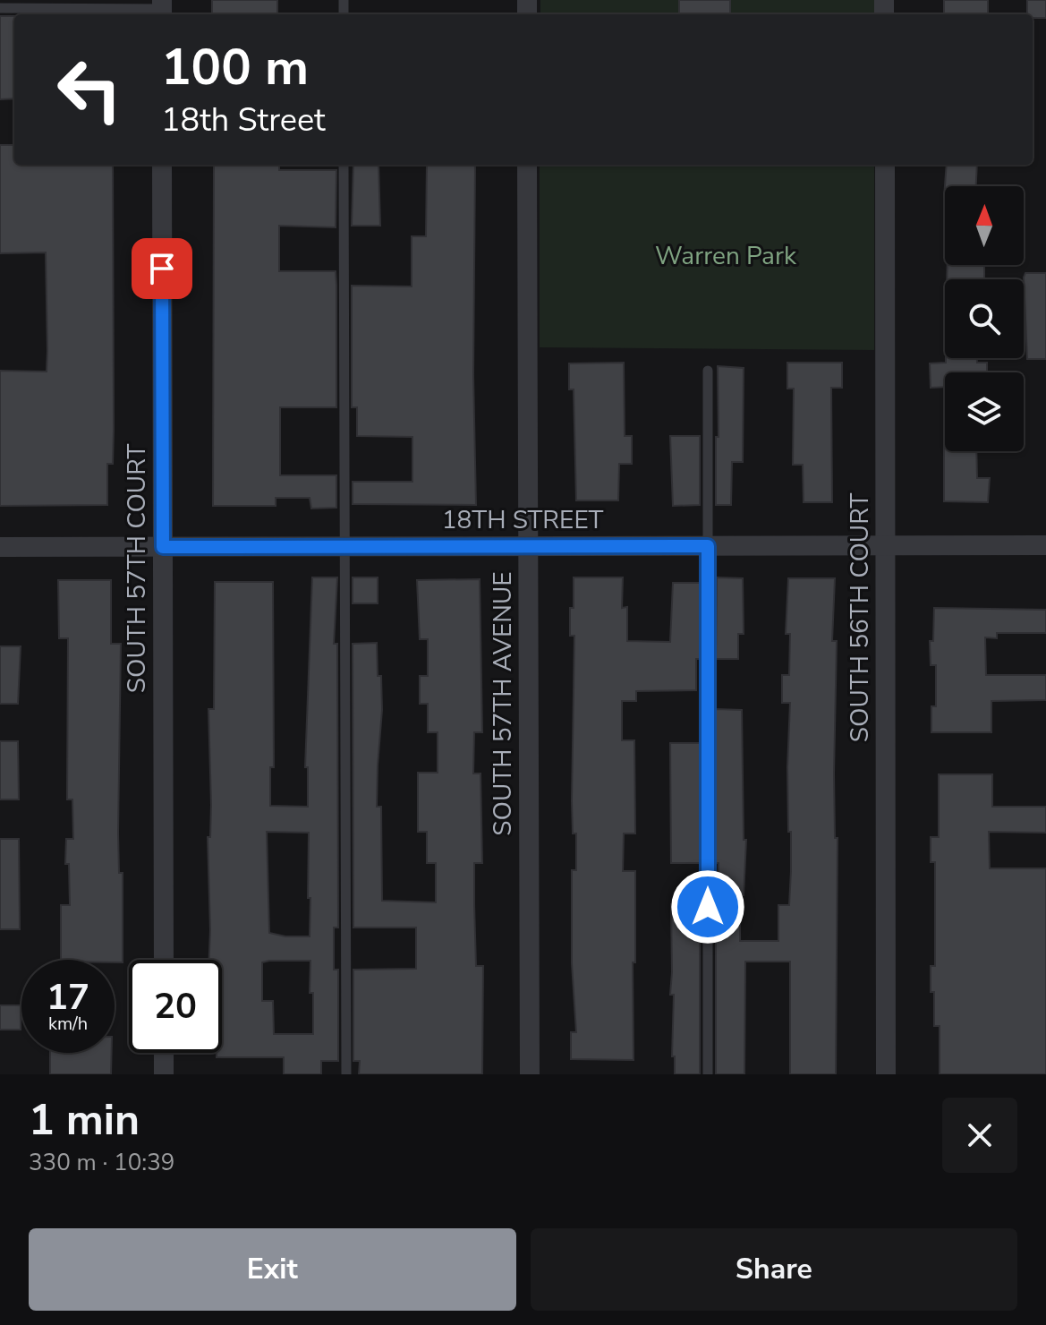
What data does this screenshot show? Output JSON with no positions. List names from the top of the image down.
{
  "streets": {
    "street": [
      "18TH STREET",
      "SOUTH 57TH COURT",
      "SOUTH 56TH COURT",
      "SOUTH 57TH AVENUE"
    ]
  },
  "crossings": [
    ["18TH STREET", "SOUTH 57TH COURT"],
    ["18TH STREET", "SOUTH 56TH COURT"],
    ["18TH STREET", "SOUTH 57TH AVENUE"]
  ],
  "parks": ["Warren Park"],
  "north": "top",
  "page": {
    "turn": ["100 m", "18th Street"],
    "speed": "17 km/h",
    "limit": "20",
    "heading": ["1 min", "330 m · 10:39"],
    "buttons": ["Exit", "Share"]
  }
}
